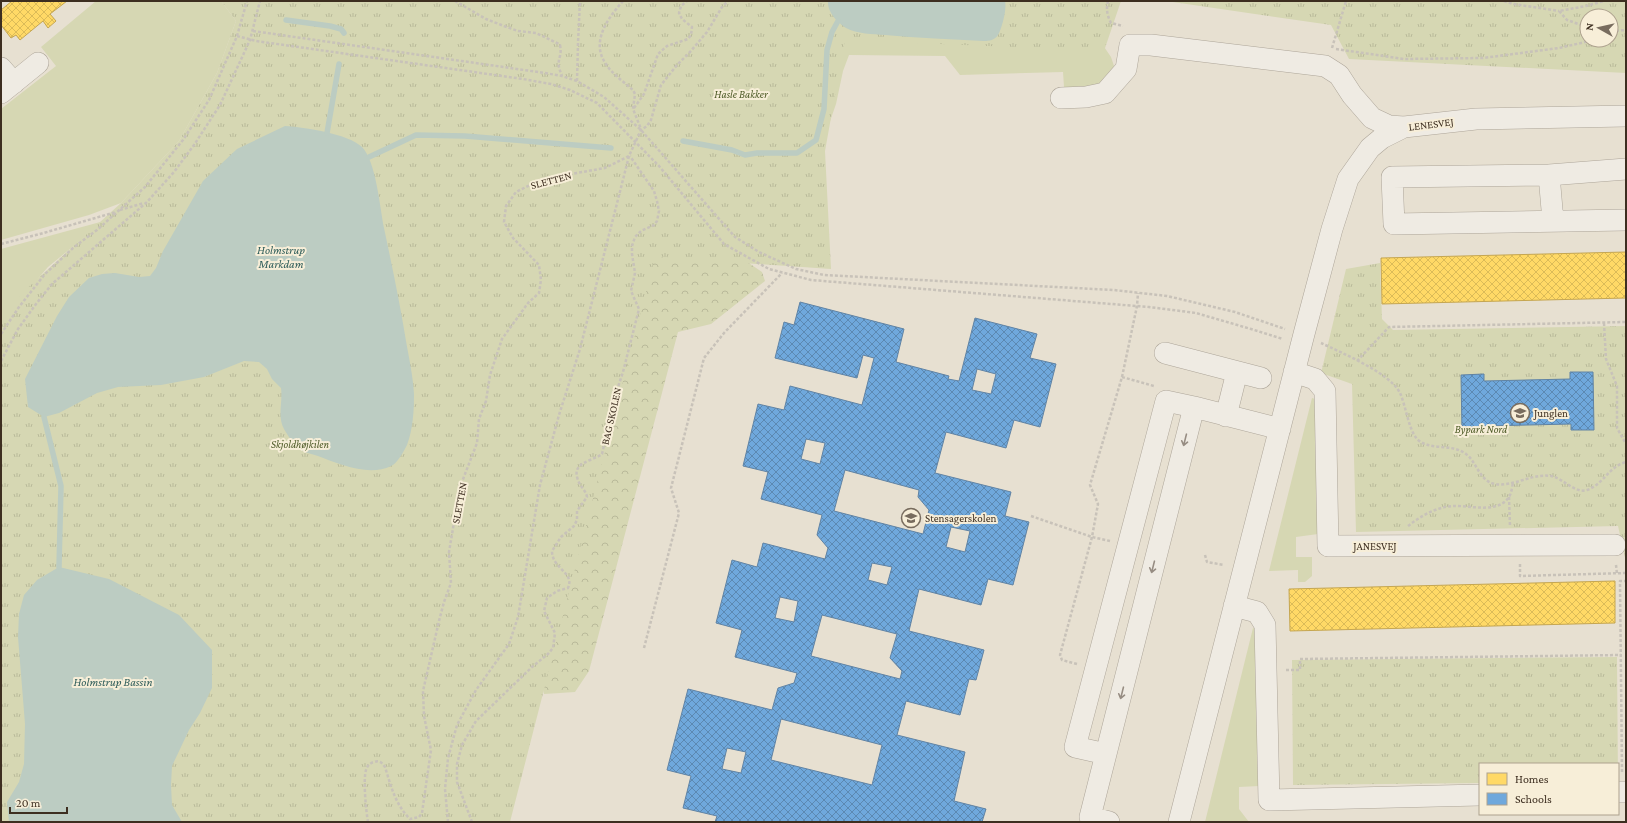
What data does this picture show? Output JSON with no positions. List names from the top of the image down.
{
  "streets": {
    "street": ["LENESVEJ", "JANESVEJ"],
    "path": ["SLETTEN", "BAG SKOLEN"]
  },
  "crossings": [
    ["SLETTEN", "BAG SKOLEN"]
  ],
  "water": ["Holmstrup Markdam", "Holmstrup Bassin"],
  "parks": ["Hasle Bakker", "Bypark Nord", "Skjoldhøjkilen"],
  "places": {
    "school or university": ["Junglen", "Stensagerskolen"]
  },
  "legend": ["Homes", "Schools"],
  "scale_bar": "20 m",
  "north": "left"
}
